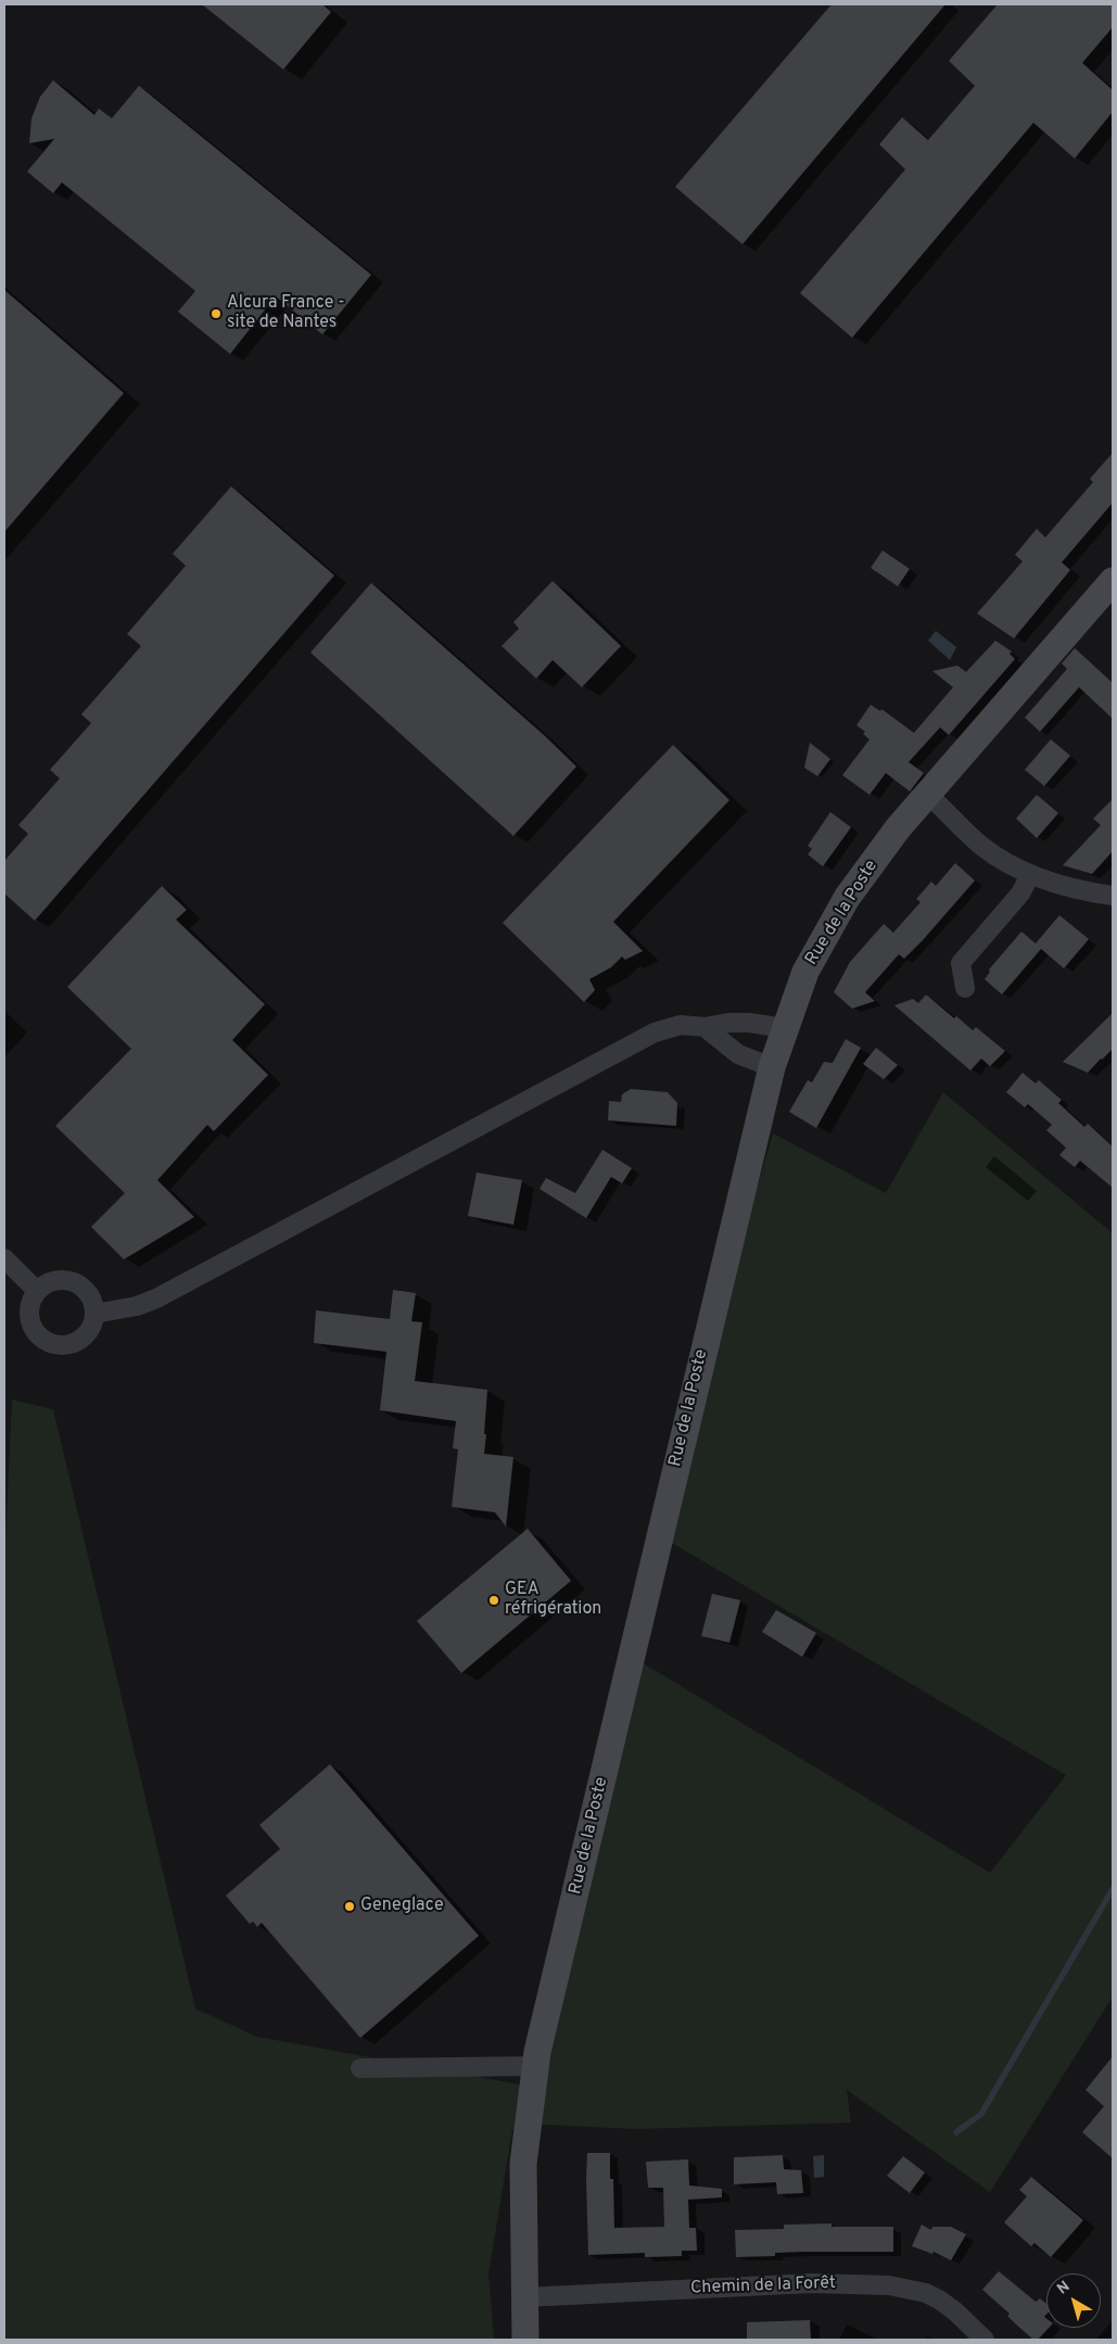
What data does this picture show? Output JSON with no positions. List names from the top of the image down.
{
  "streets": {
    "street": ["Rue de la Poste", "Chemin de la Forêt"]
  },
  "crossings": [
    ["Rue de la Poste", "Chemin de la Forêt"]
  ],
  "places": ["Alcura France - site de Nantes", "GEA réfrigération", "Geneglace"],
  "north": "top left"
}
